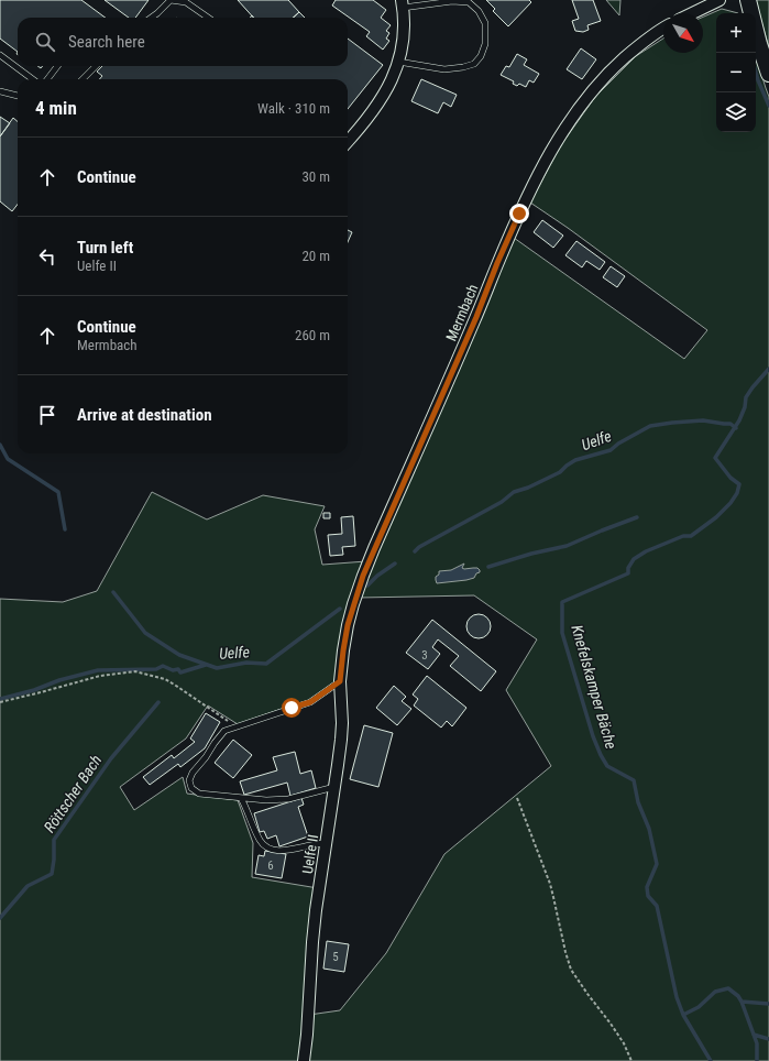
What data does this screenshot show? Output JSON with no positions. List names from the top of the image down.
{
  "streets": {
    "street": ["Mermbach", "Uelfe II"]
  },
  "crossings": [
    ["Mermbach", "Uelfe II"]
  ],
  "water": ["Uelfe", "Knefelskamper Bäche", "Röttscher Bach"],
  "house_numbers": ["3", "6", "5"],
  "north": "bottom right",
  "page": {
    "map_buttons": ["+", "−"],
    "search": "Search here",
    "heading": ["4 min", "Walk · 310 m"],
    "list": [
      ["Continue", "30 m"],
      ["Turn left", "Uelfe II", "20 m"],
      ["Continue", "Mermbach", "260 m"],
      "Arrive at destination"
    ]
  }
}
